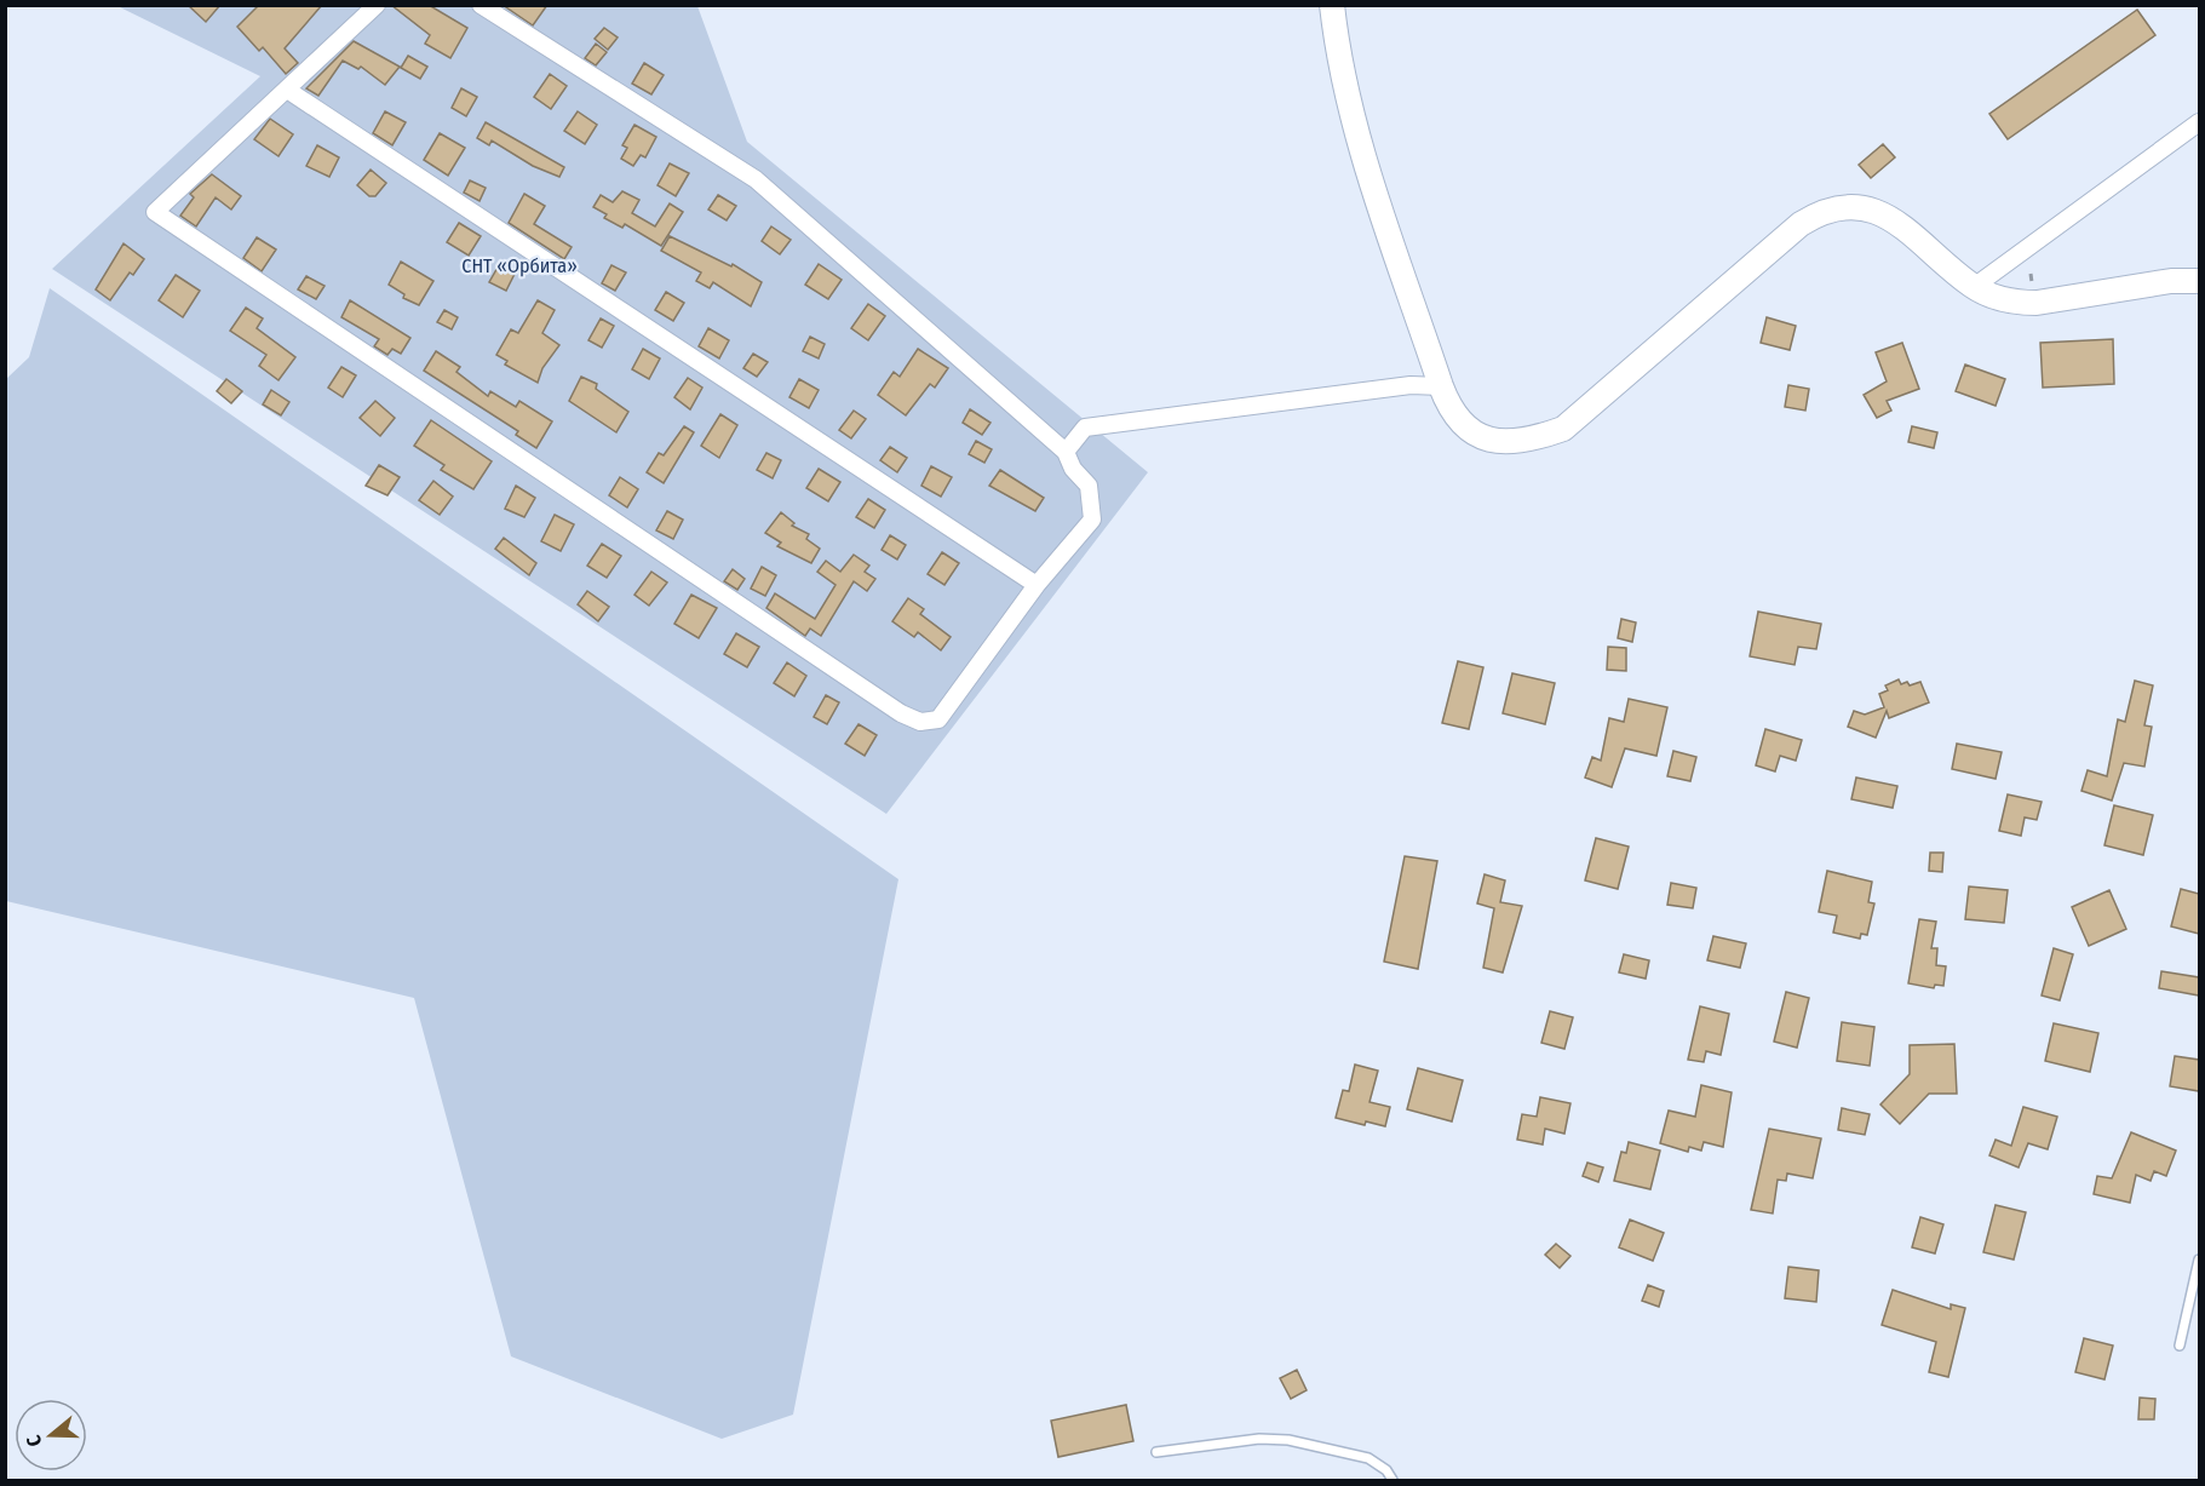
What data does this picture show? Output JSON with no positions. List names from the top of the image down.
{
  "parks": ["СНТ «Орбита»"],
  "north": "left"
}
